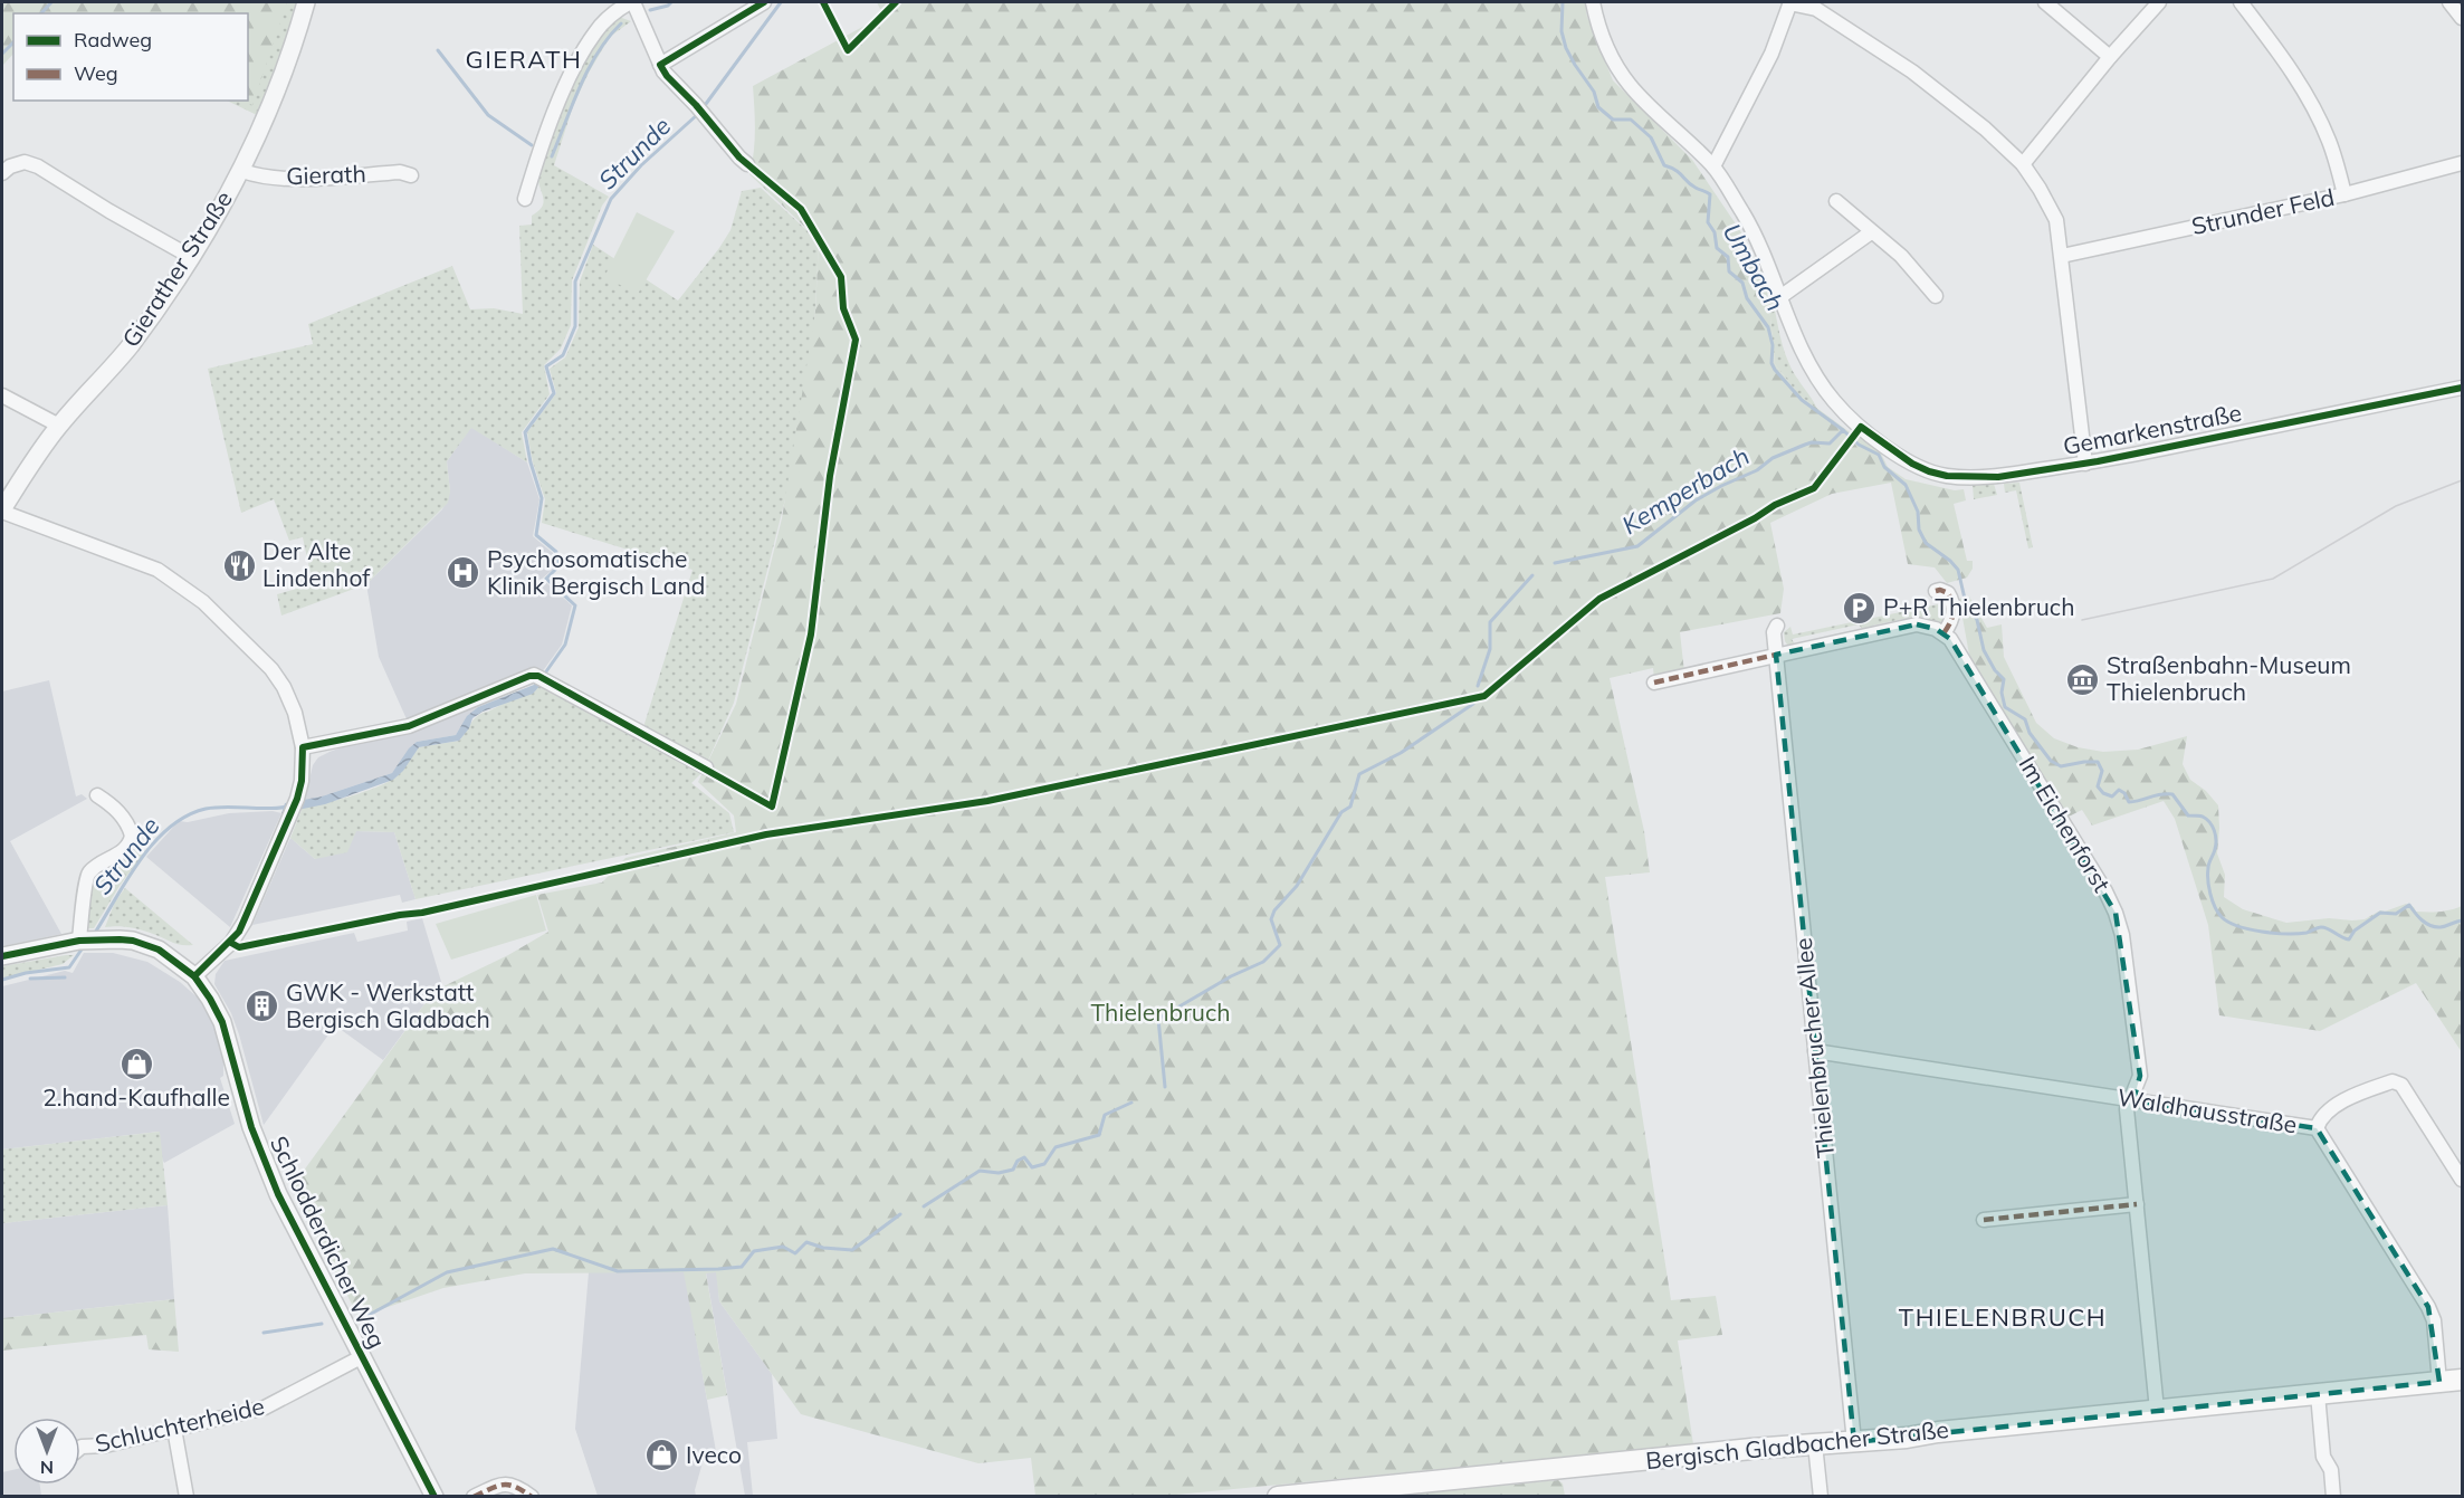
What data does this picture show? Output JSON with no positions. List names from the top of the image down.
{
  "streets": {
    "main road": ["Bergisch Gladbacher Straße"],
    "street": [
      "Gierath",
      "Strunder Feld",
      "Gierather Straße",
      "Gemarkenstraße",
      "Im Eichenforst",
      "Thielenbrucher Allee",
      "Waldhausstraße",
      "Schlodderdicher Weg",
      "Schluchterheide"
    ]
  },
  "crossings": [
    ["Gierath", "Gierather Straße"],
    ["Im Eichenforst", "Waldhausstraße"],
    ["Im Eichenforst", "Bergisch Gladbacher Straße"],
    ["Thielenbrucher Allee", "Waldhausstraße"],
    ["Thielenbrucher Allee", "Bergisch Gladbacher Straße"],
    ["Waldhausstraße", "Bergisch Gladbacher Straße"],
    ["Schlodderdicher Weg", "Schluchterheide"]
  ],
  "districts": ["GIERATH", "THIELENBRUCH"],
  "water": ["Strunde", "Umbach", "Kemperbach"],
  "parks": ["Thielenbruch"],
  "places": {
    "restaurant": ["Der Alte Lindenhof"],
    "hospital": ["Psychosomatische Klinik Bergisch Land"],
    "parking": ["P+R Thielenbruch"],
    "museum": ["Straßenbahn-Museum Thielenbruch"],
    "building": ["GWK - Werkstatt Bergisch Gladbach"],
    "shop": ["2.hand-Kaufhalle", "Iveco"]
  },
  "legend": ["Radweg", "Weg"],
  "north": "bottom"
}
